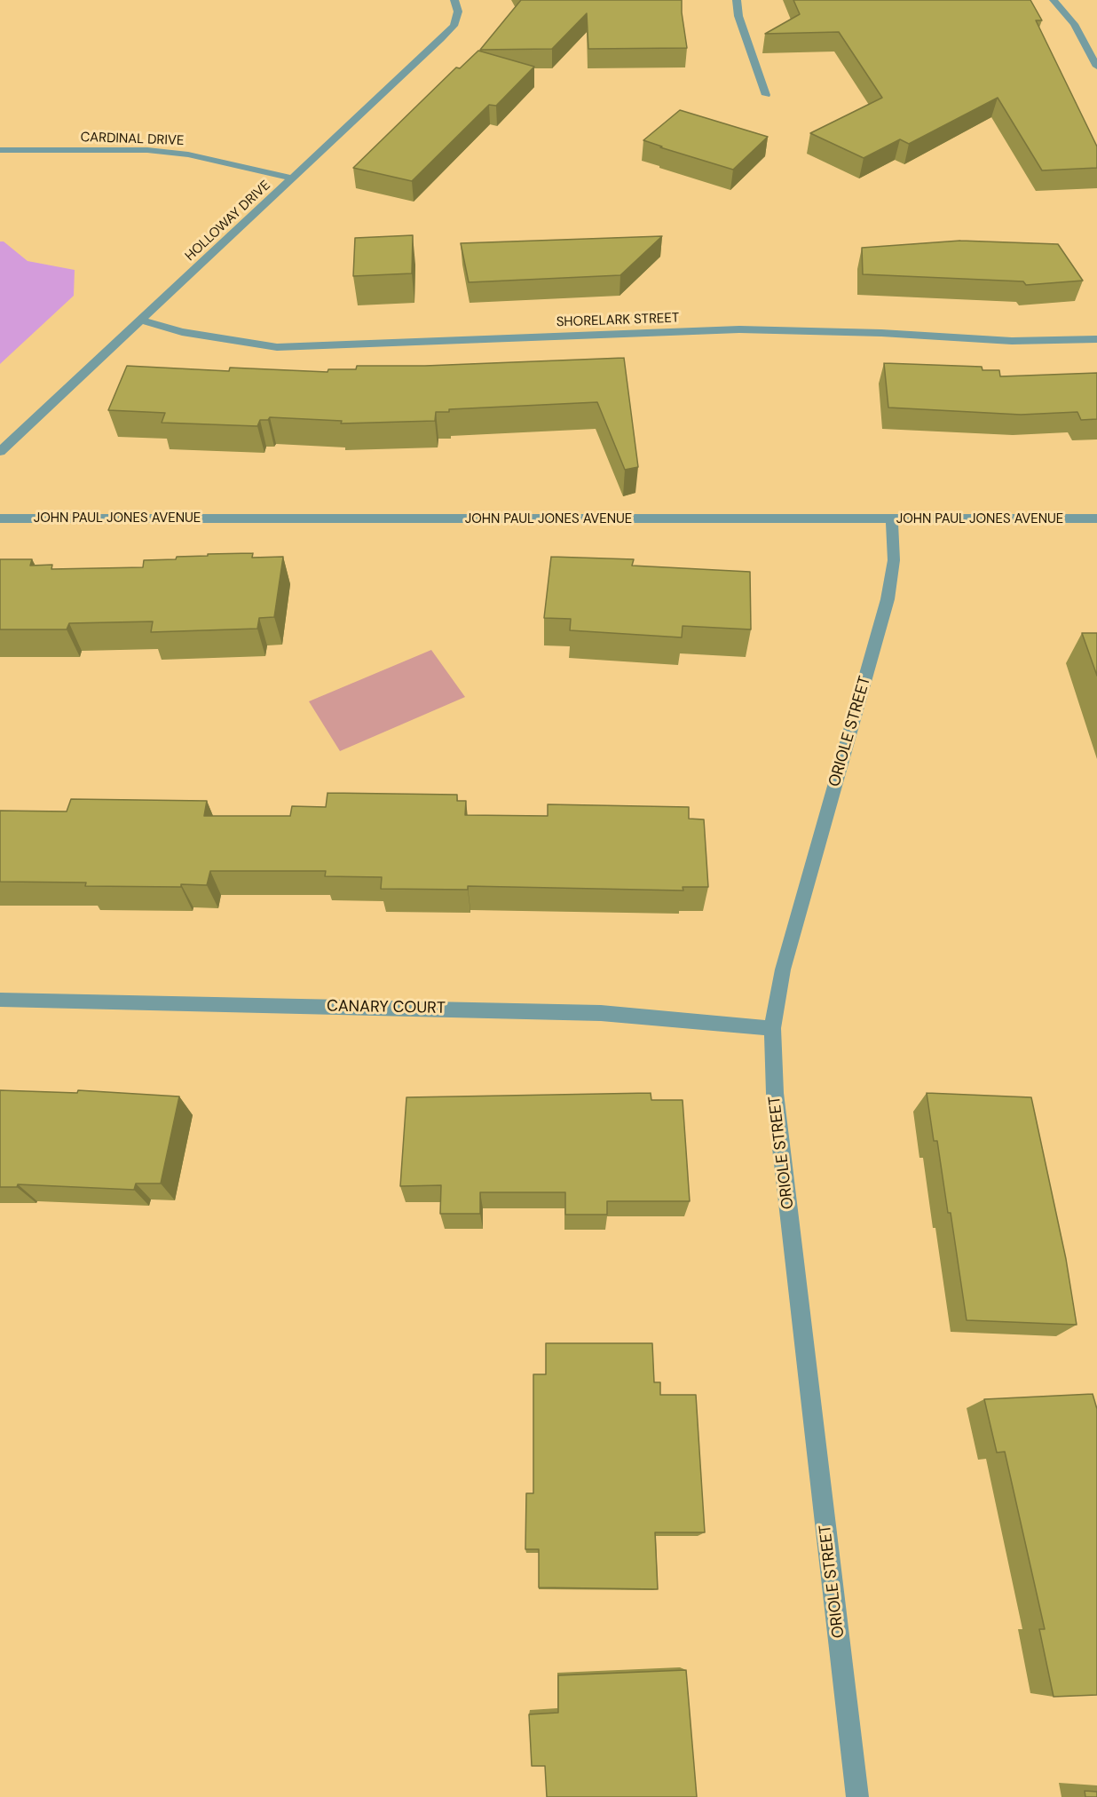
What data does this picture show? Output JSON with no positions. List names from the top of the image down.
{
  "streets": {
    "street": [
      "CARDINAL DRIVE",
      "HOLLOWAY DRIVE",
      "SHORELARK STREET",
      "JOHN PAUL JONES AVENUE",
      "ORIOLE STREET",
      "CANARY COURT"
    ]
  },
  "crossings": [
    ["CARDINAL DRIVE", "HOLLOWAY DRIVE"],
    ["HOLLOWAY DRIVE", "SHORELARK STREET"],
    ["JOHN PAUL JONES AVENUE", "ORIOLE STREET"],
    ["ORIOLE STREET", "CANARY COURT"]
  ]
}
